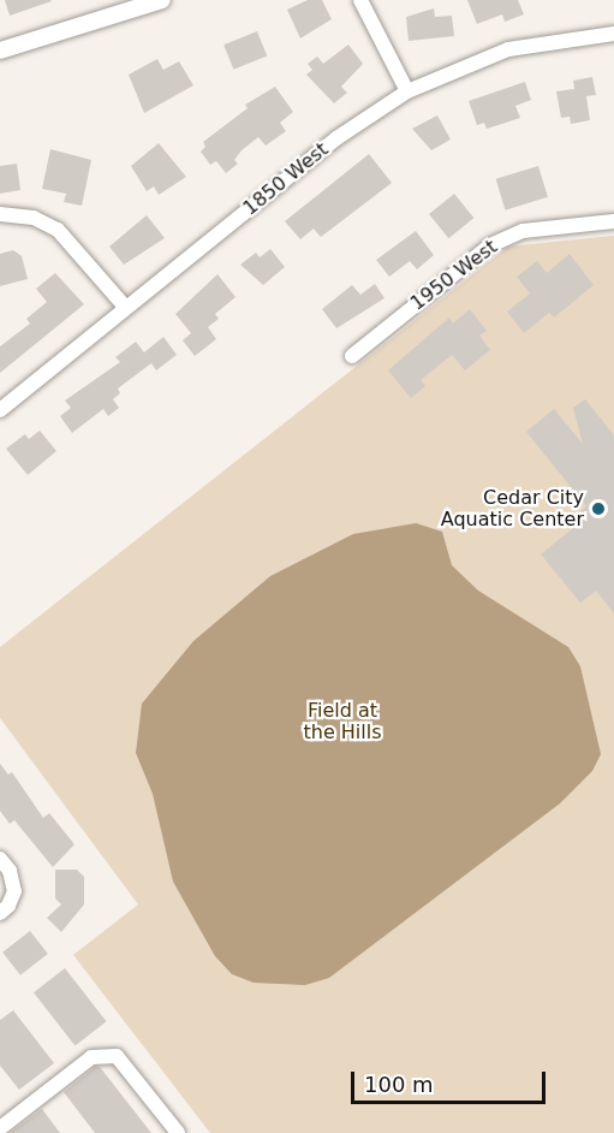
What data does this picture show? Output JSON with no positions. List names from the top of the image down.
{
  "streets": {
    "street": ["1850 West", "1950 West"]
  },
  "parks": ["Field at the Hills"],
  "places": ["Cedar City Aquatic Center"],
  "scale_bar": "100 m"
}
